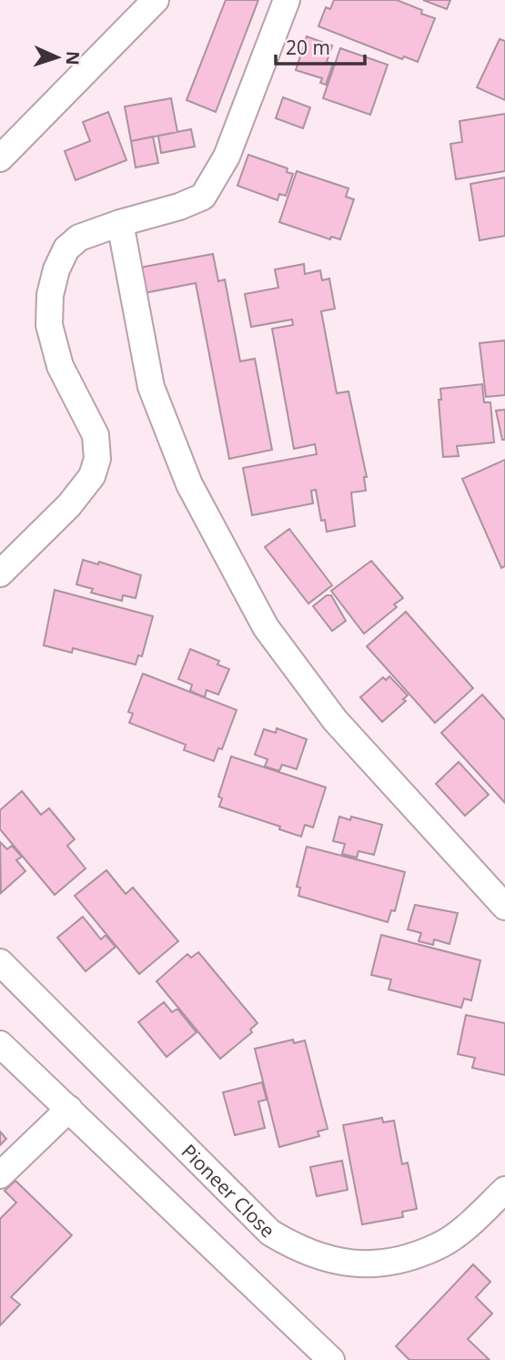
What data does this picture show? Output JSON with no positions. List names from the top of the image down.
{
  "streets": {
    "street": ["Pioneer Close"]
  },
  "scale_bar": "20 m",
  "north": "right"
}
